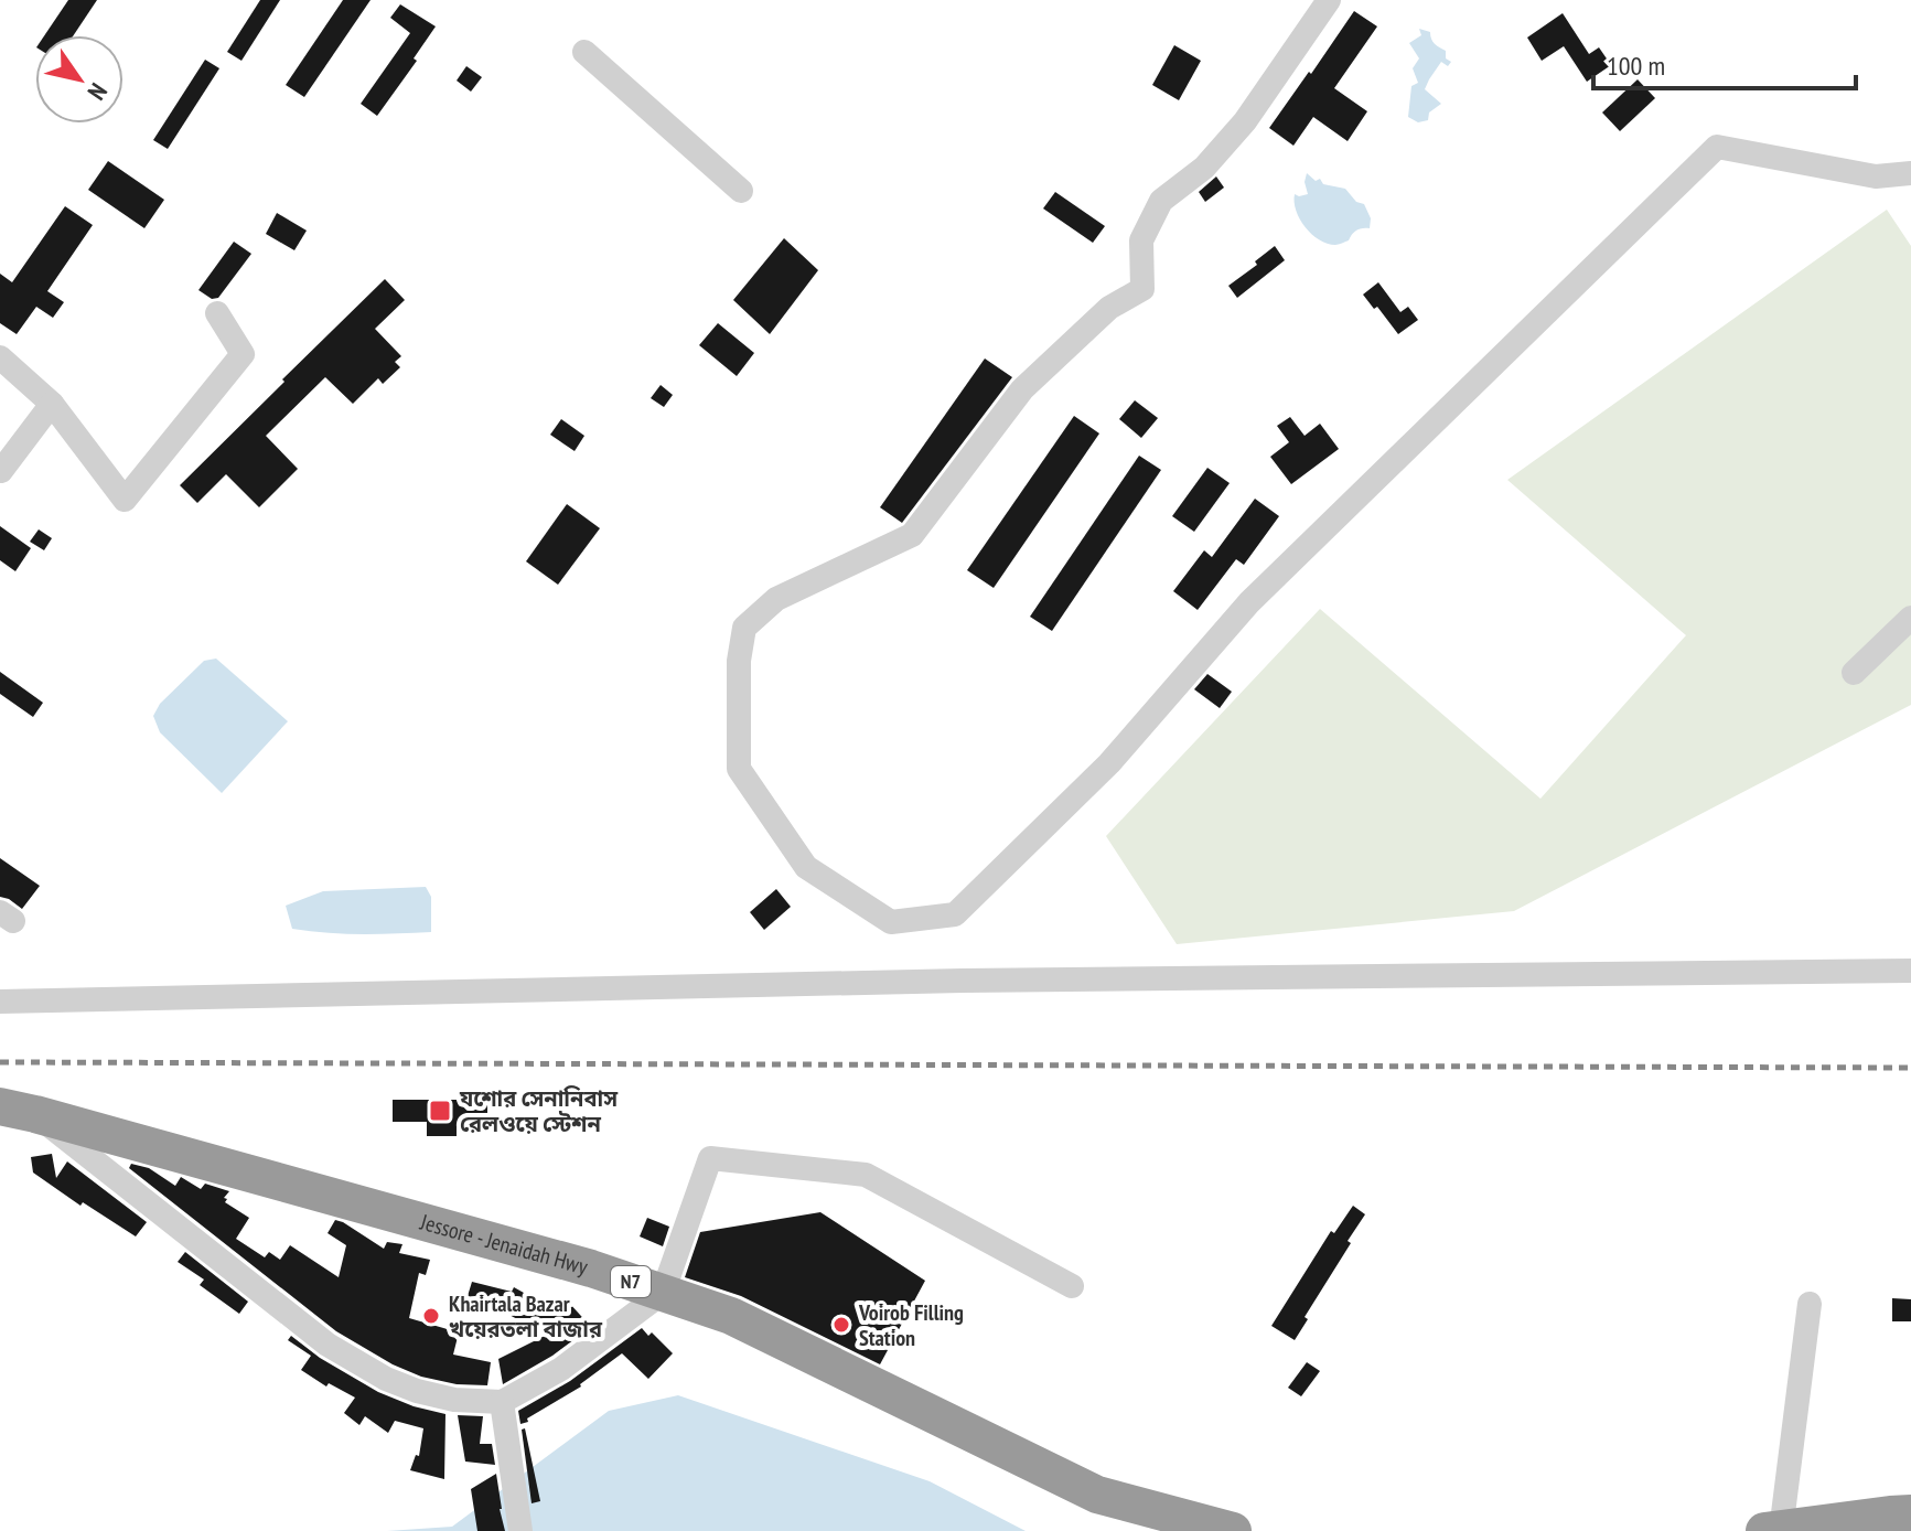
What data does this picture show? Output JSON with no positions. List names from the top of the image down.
{
  "streets": {
    "highway": ["Jessore - Jenaidah Hwy", "N7"]
  },
  "places": {
    "transit": ["যশোর সেনানিবাস রেলওয়ে স্টেশন"],
    "other": ["Khairtala Bazar খয়েরতলা বাজার", "Voirob Filling Station"]
  },
  "scale_bar": "100 m",
  "north": "bottom right"
}
